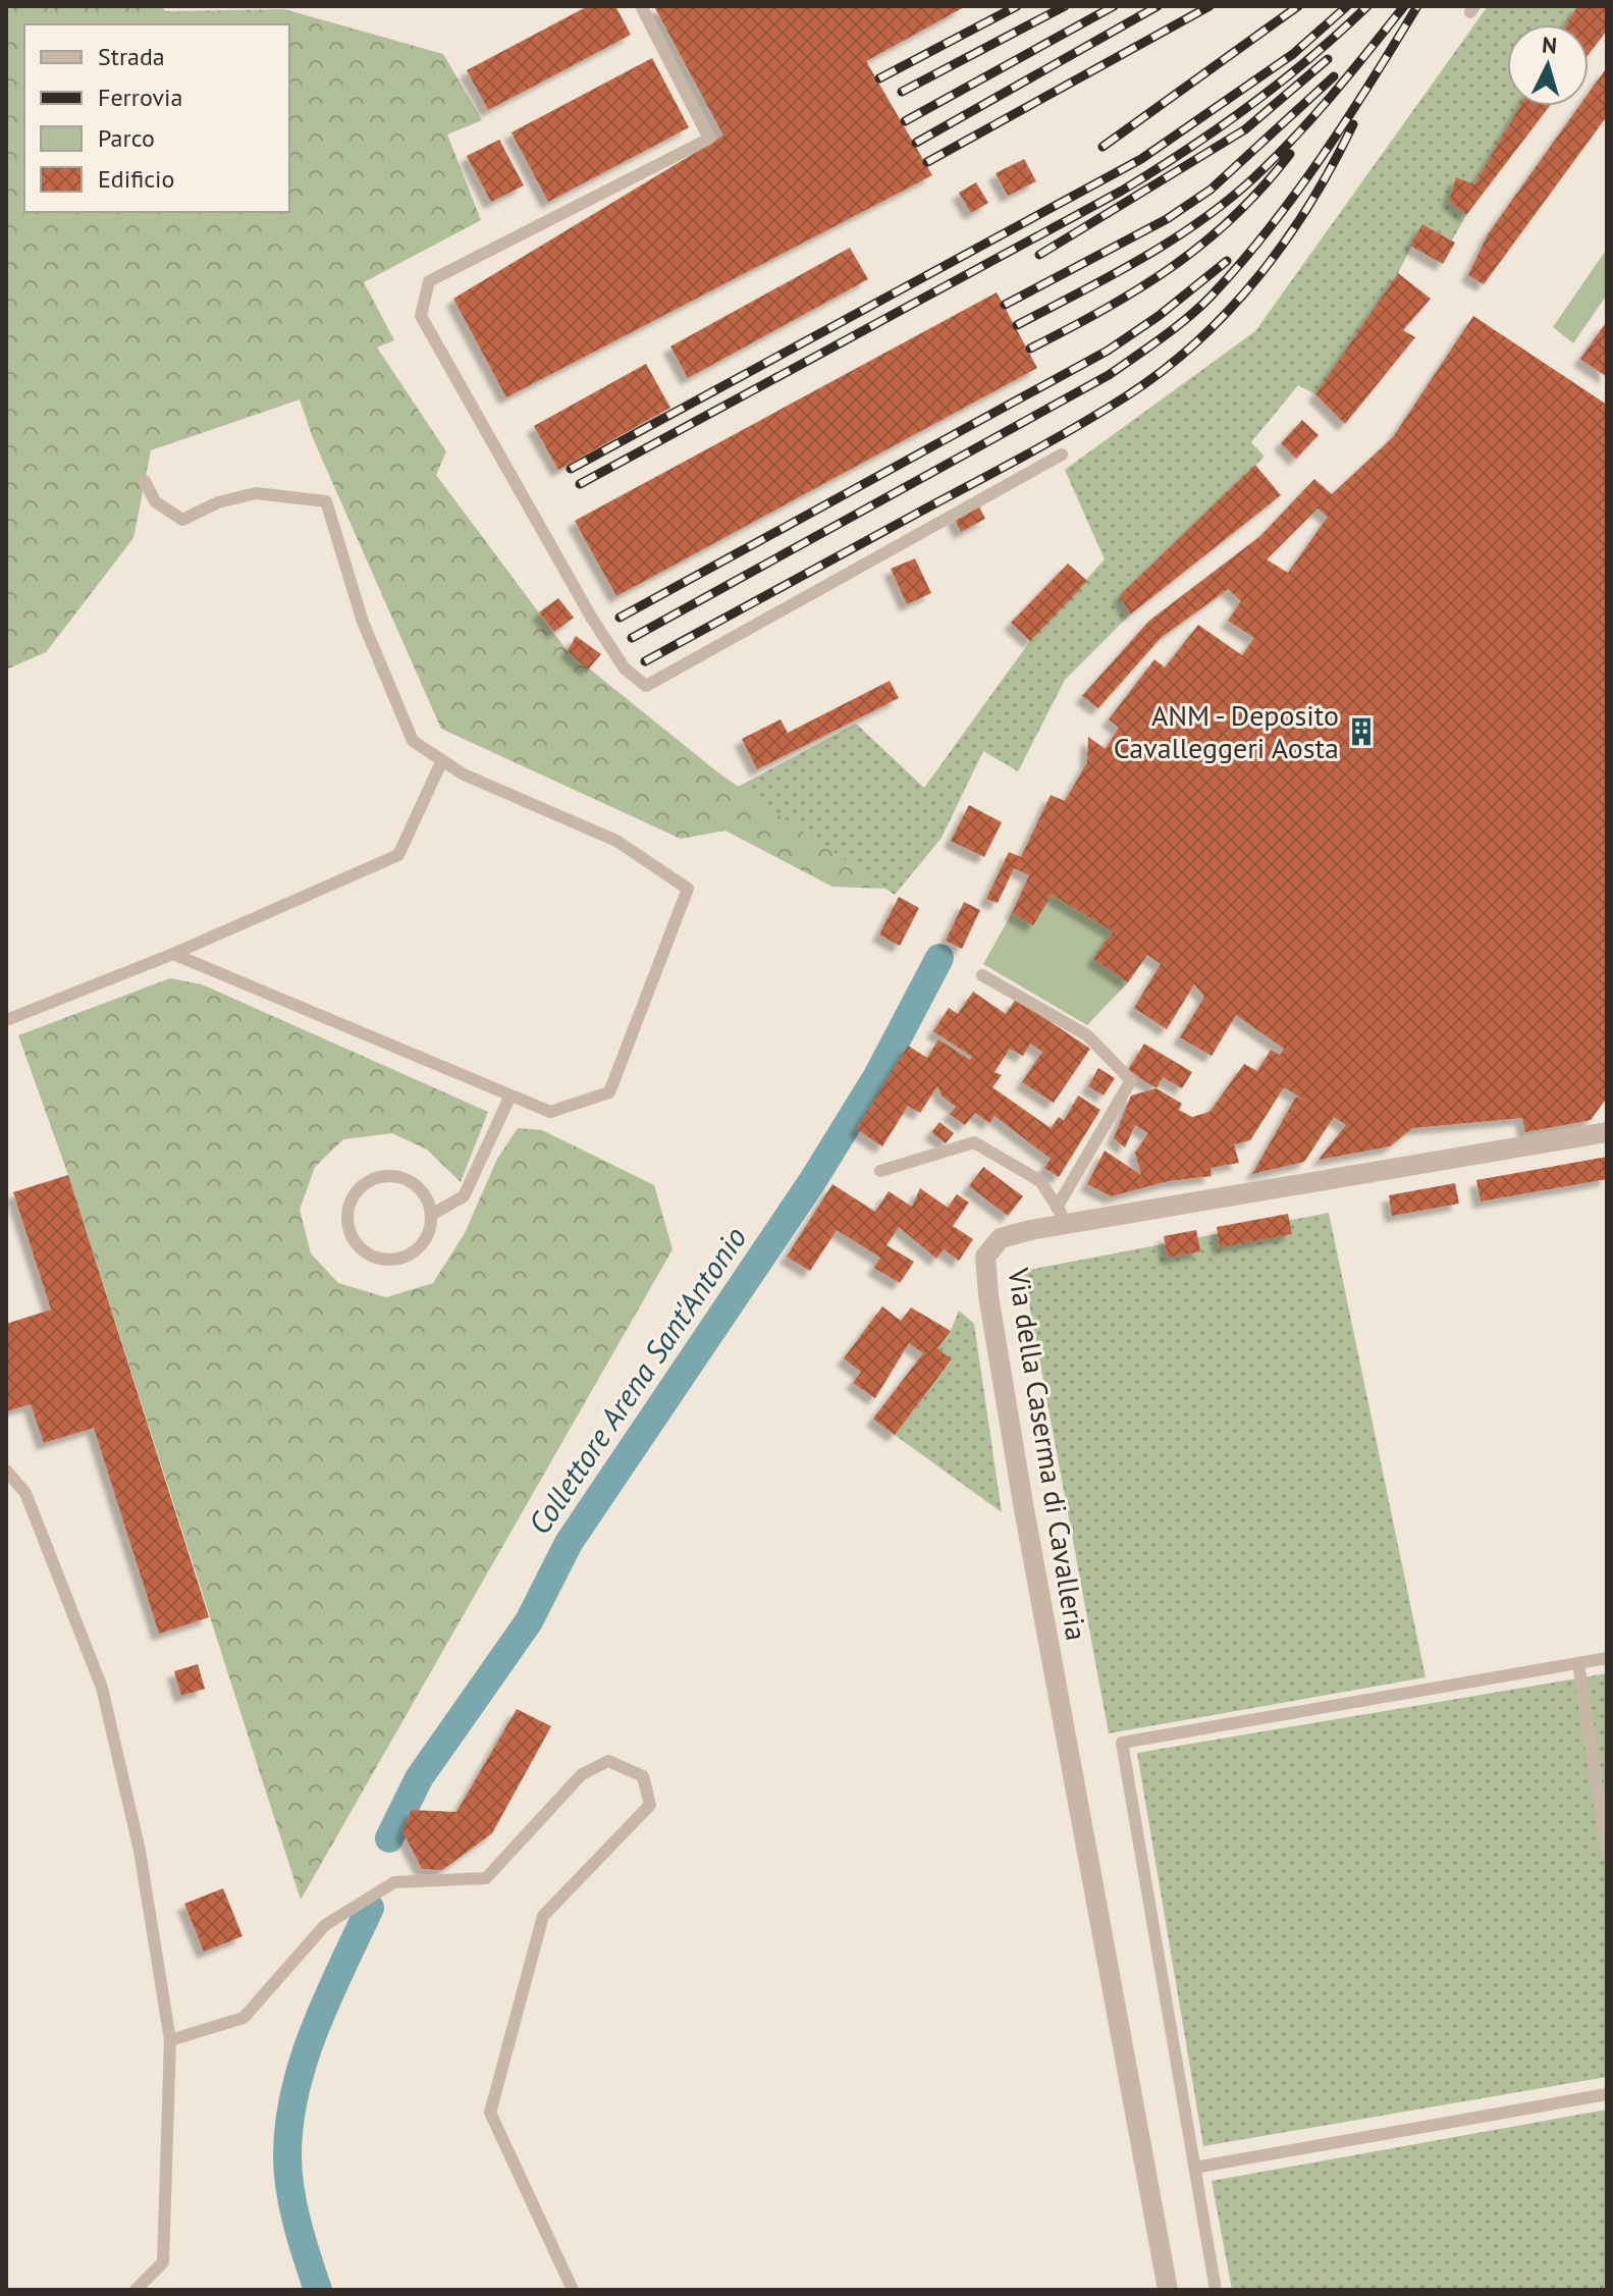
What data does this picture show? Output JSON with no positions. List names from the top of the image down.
{
  "streets": {
    "street": ["Via della Caserma di Cavalleria"]
  },
  "water": ["Collettore Arena Sant'Antonio"],
  "places": {
    "building": ["ANM - Deposito Cavalleggeri Aosta"]
  },
  "legend": [
    "Strada",
    "Ferrovia",
    "Parco",
    "Edificio"
  ],
  "north": "top"
}
